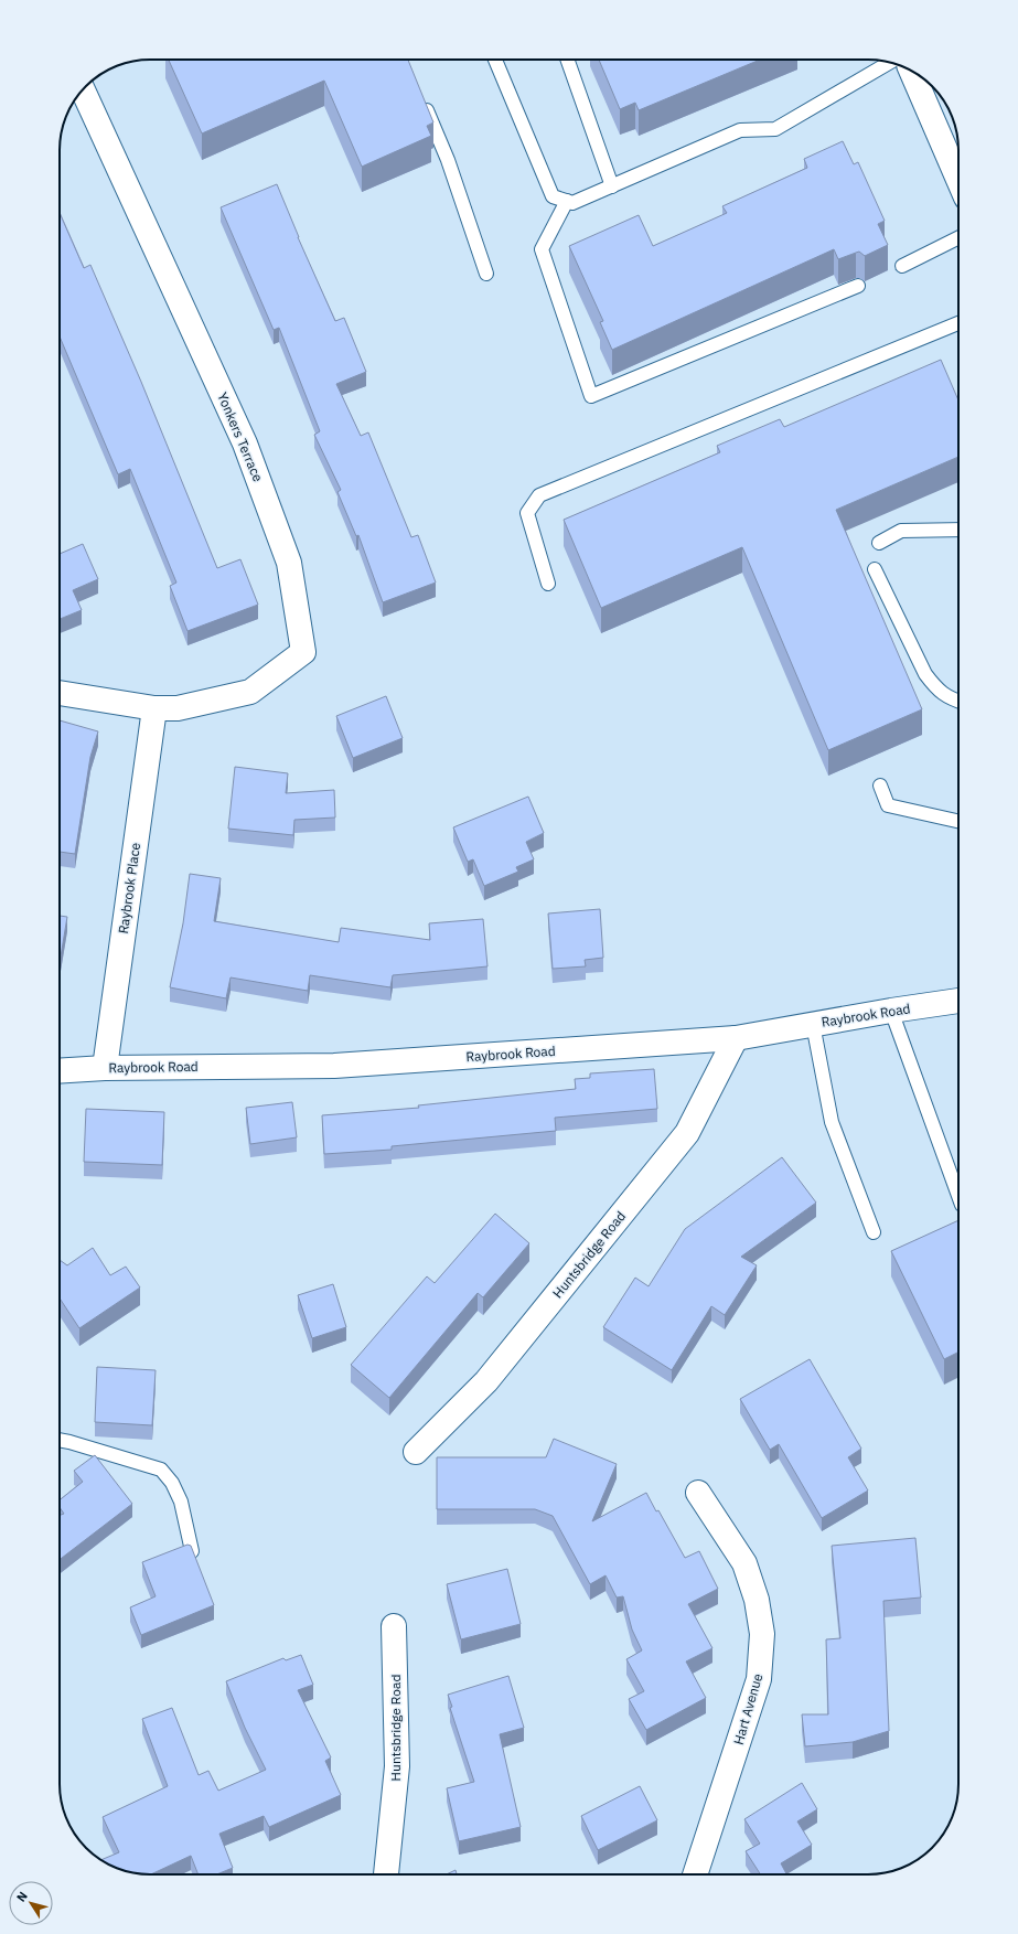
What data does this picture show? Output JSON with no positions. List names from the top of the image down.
{
  "streets": {
    "street": [
      "Yonkers Terrace",
      "Raybrook Place",
      "Raybrook Road",
      "Huntsbridge Road",
      "Hart Avenue"
    ]
  },
  "crossings": [
    ["Yonkers Terrace", "Raybrook Place"],
    ["Raybrook Place", "Raybrook Road"],
    ["Raybrook Road", "Huntsbridge Road"]
  ],
  "north": "top left"
}
